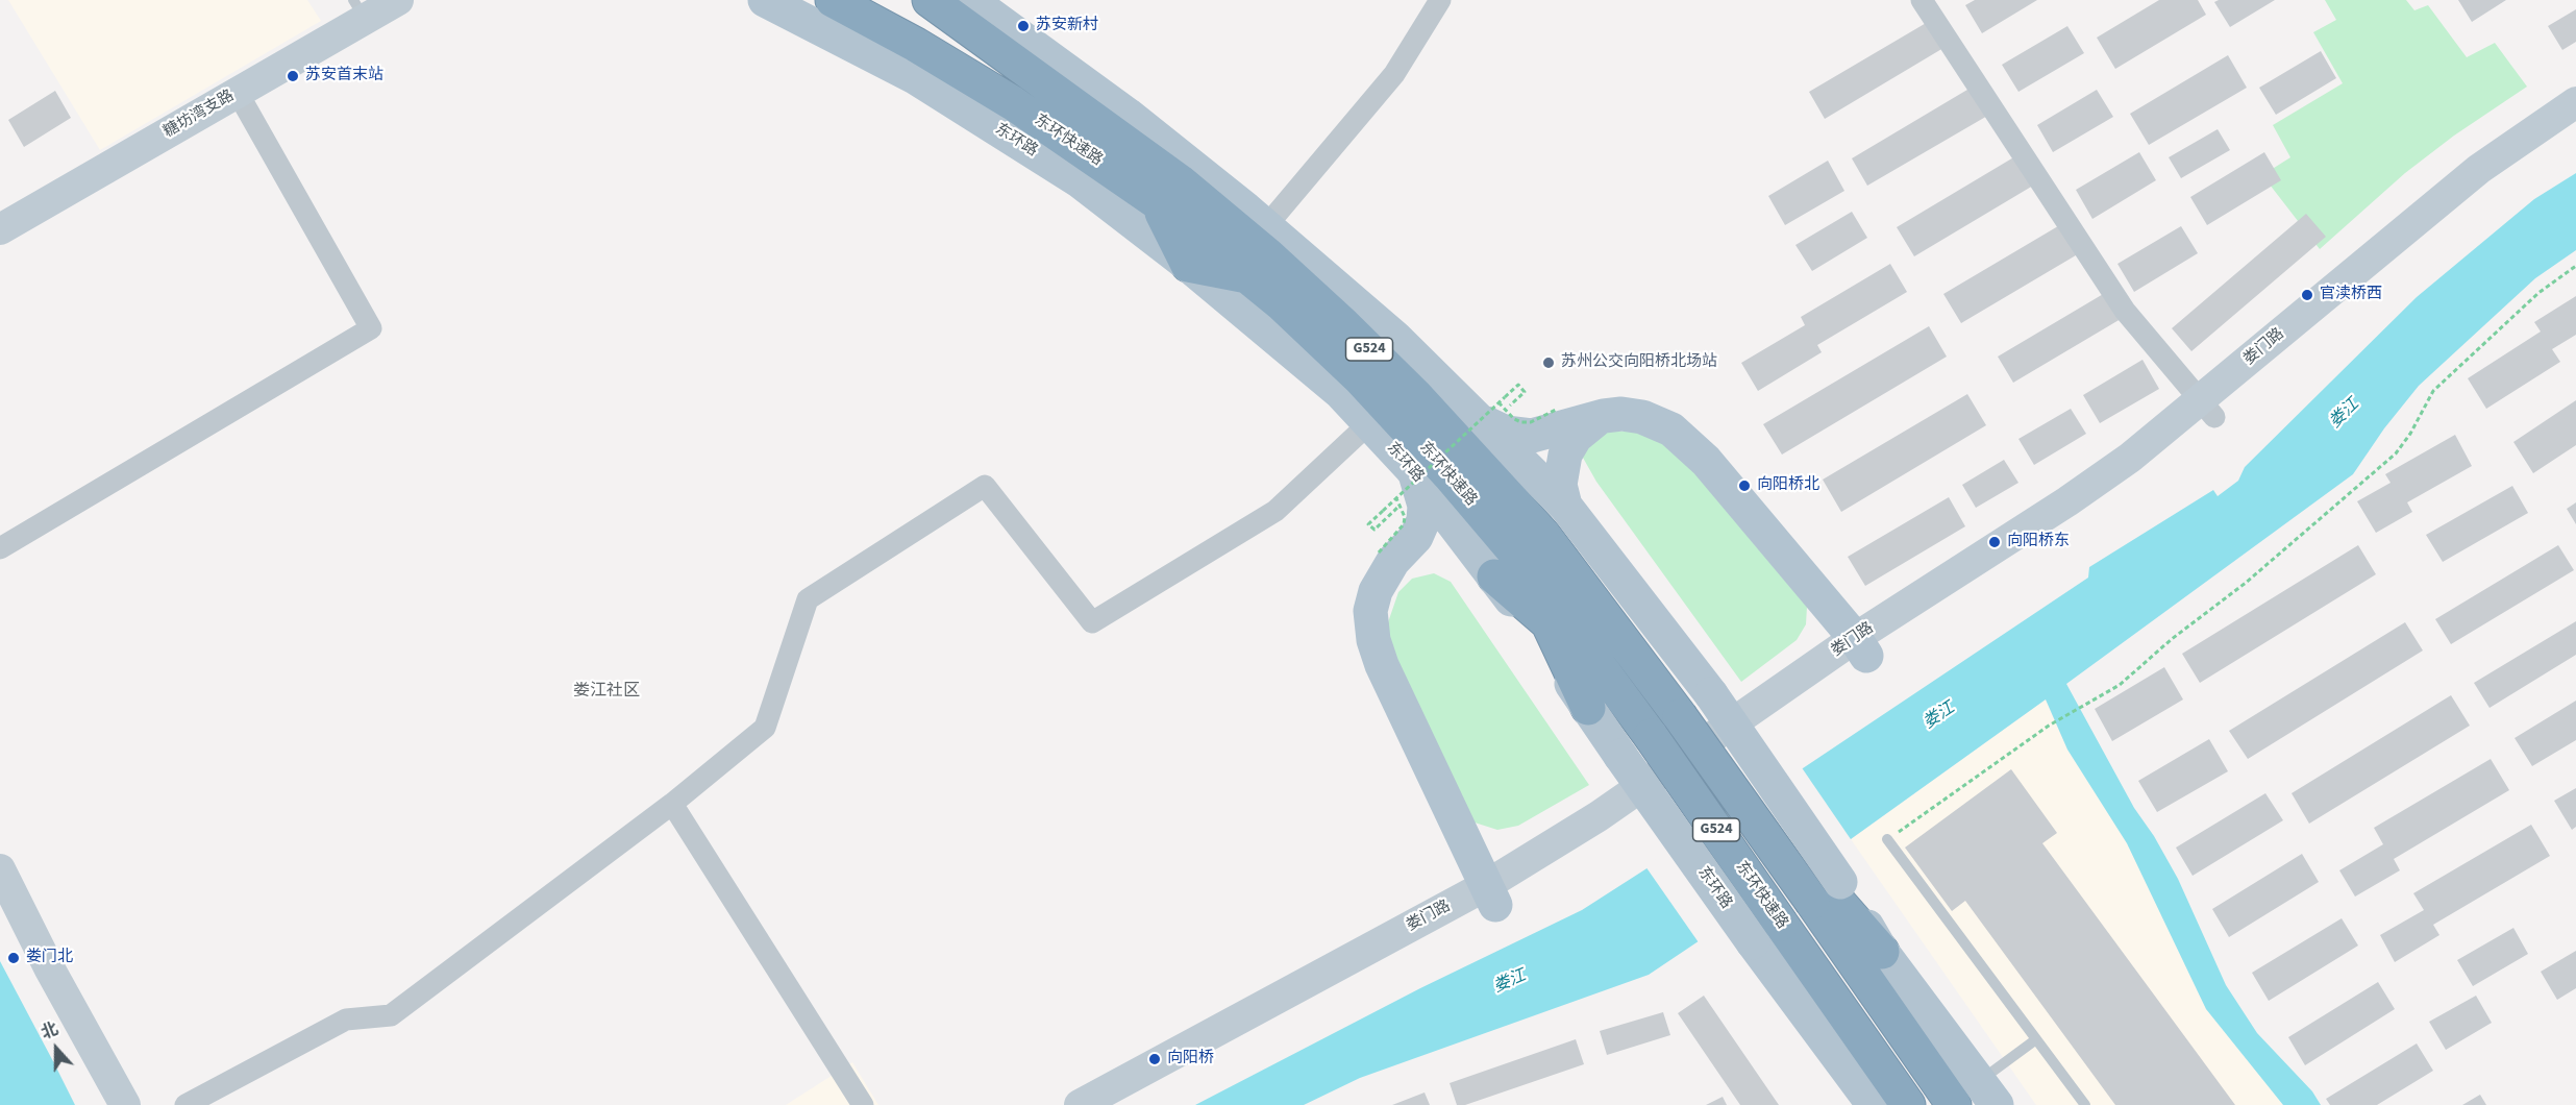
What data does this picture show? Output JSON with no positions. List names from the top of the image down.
{
  "streets": {
    "highway": ["东环快速路", "G524"],
    "main road": ["糖坊湾支路", "东环路", "娄门路"]
  },
  "crossings": [
    ["东环路", "东环快速路"]
  ],
  "districts": ["娄江社区"],
  "water": ["娄江"],
  "places": [
    "苏安新村",
    "苏安首末站",
    "官渎桥西",
    "苏州公交向阳桥北场站",
    "向阳桥北",
    "向阳桥东",
    "娄门北",
    "向阳桥"
  ],
  "north": "top"
}
